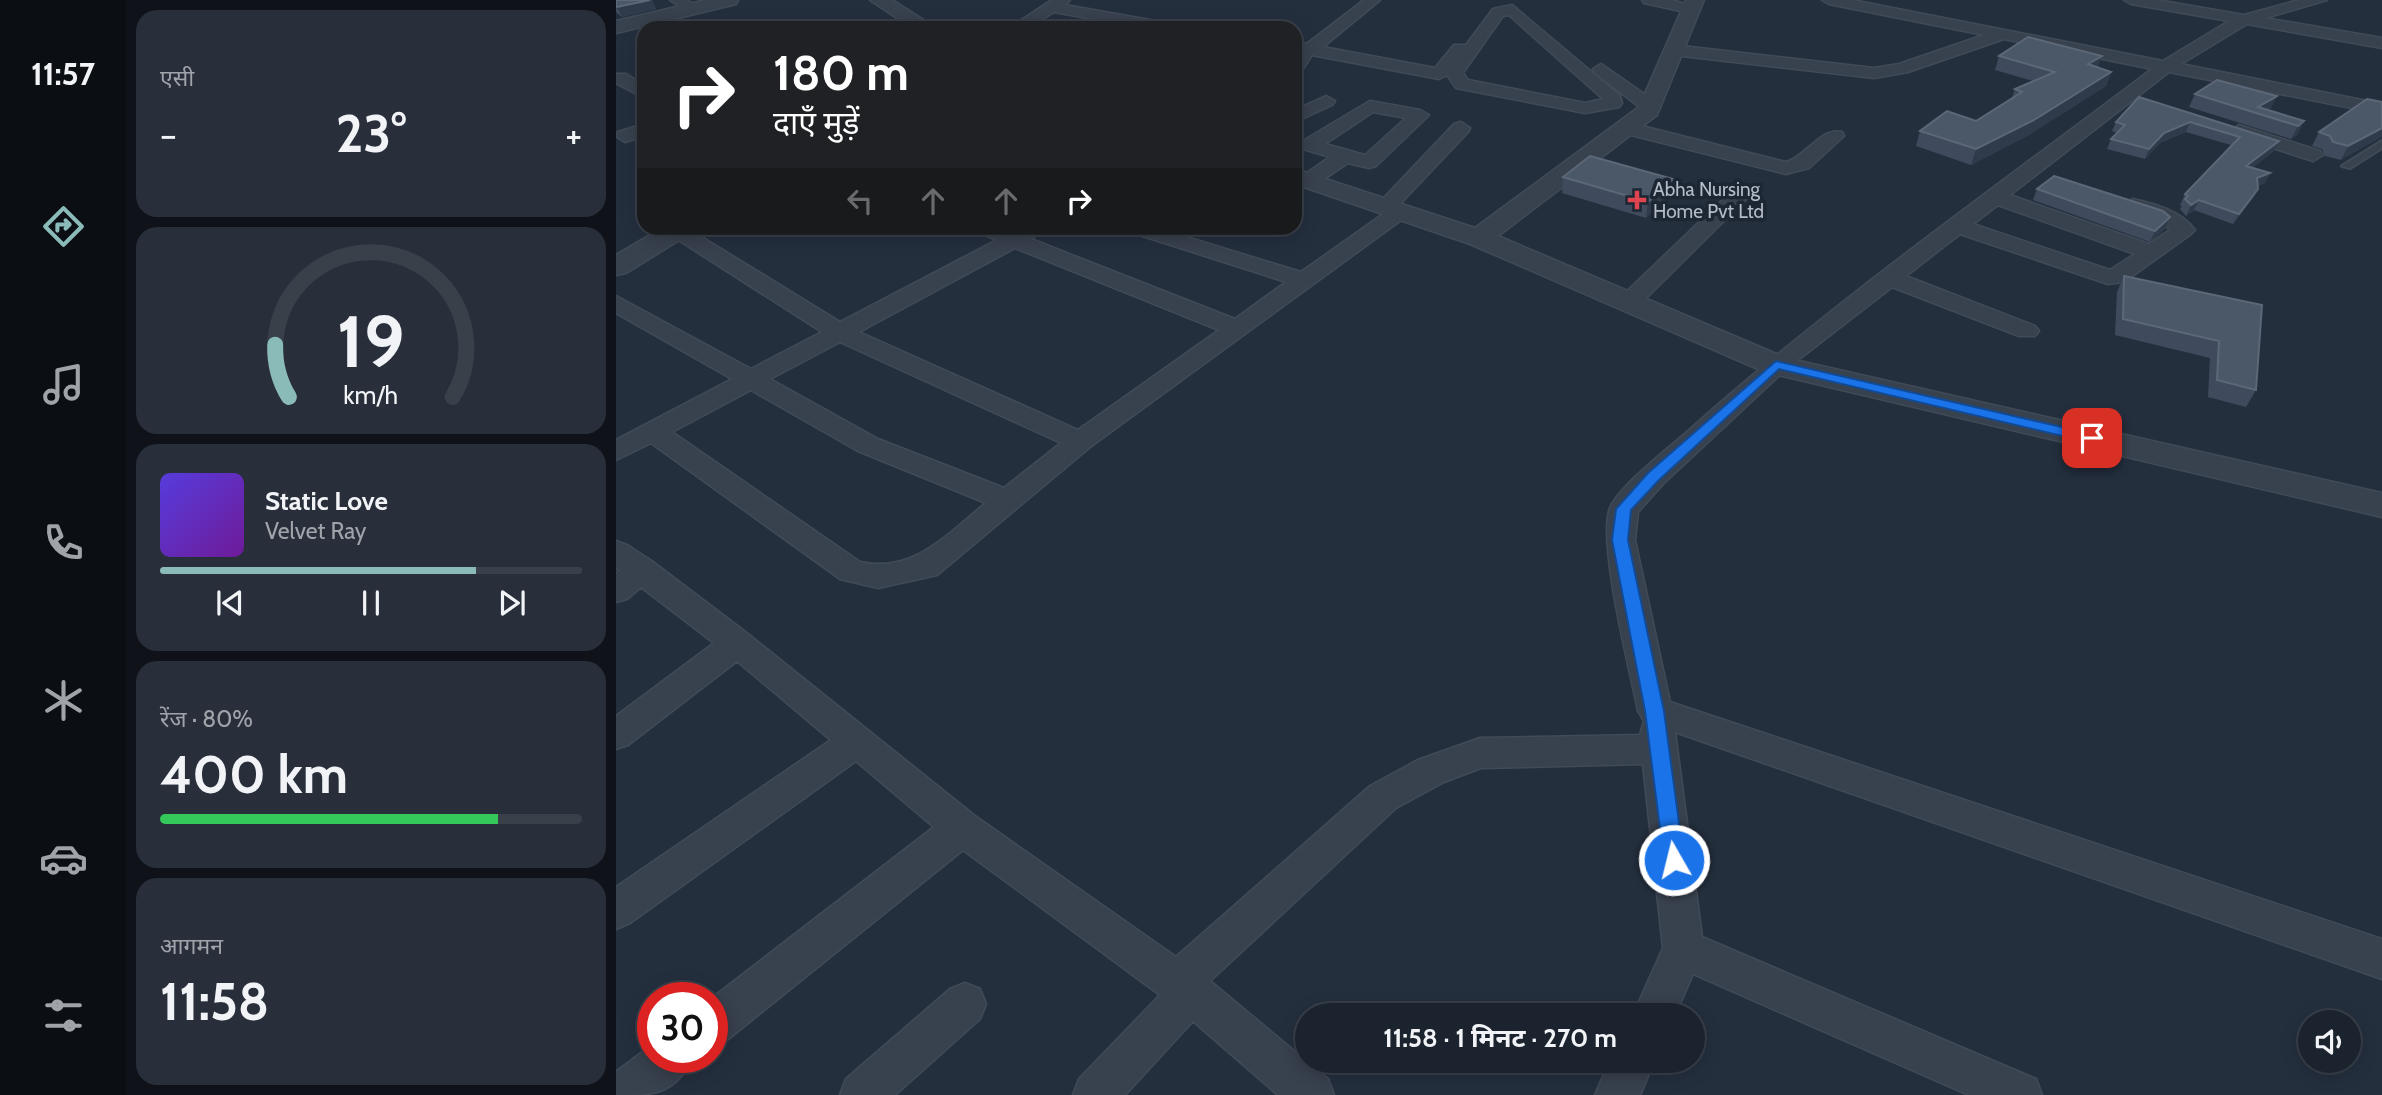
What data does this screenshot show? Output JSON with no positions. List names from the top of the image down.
{
  "places": {
    "health": ["Abha Nursing Home Pvt Ltd"]
  },
  "page": {
    "tabs": "11:57",
    "tile": [
      "एसी",
      ["रेंज · 80%", "400 km"],
      ["आगमन", "11:58"]
    ],
    "turn": ["180 m", "दाएँ मुड़ें"],
    "heat": ["−", "23°", "+"],
    "song": ["Static Love", "Velvet Ray"],
    "limit": "30",
    "trip": "11:58 · 1 मिनट · 270 m",
    "gauge": ["19", "km/h"]
  }
}
